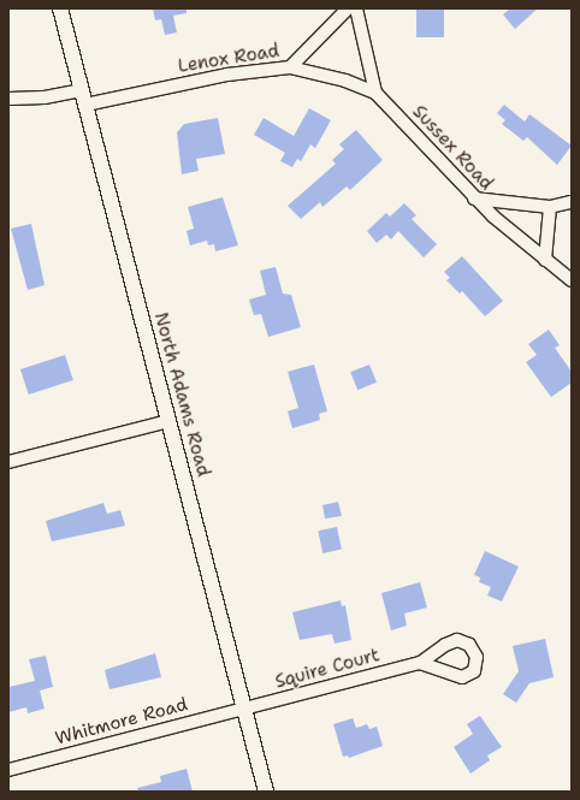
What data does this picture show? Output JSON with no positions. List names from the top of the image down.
{
  "streets": {
    "street": [
      "Lenox Road",
      "Sussex Road",
      "North Adams Road",
      "Squire Court",
      "Whitmore Road"
    ]
  },
  "crossings": [
    ["Lenox Road", "Sussex Road"],
    ["Lenox Road", "North Adams Road"],
    ["North Adams Road", "Squire Court"],
    ["North Adams Road", "Whitmore Road"],
    ["Squire Court", "Whitmore Road"]
  ]
}
